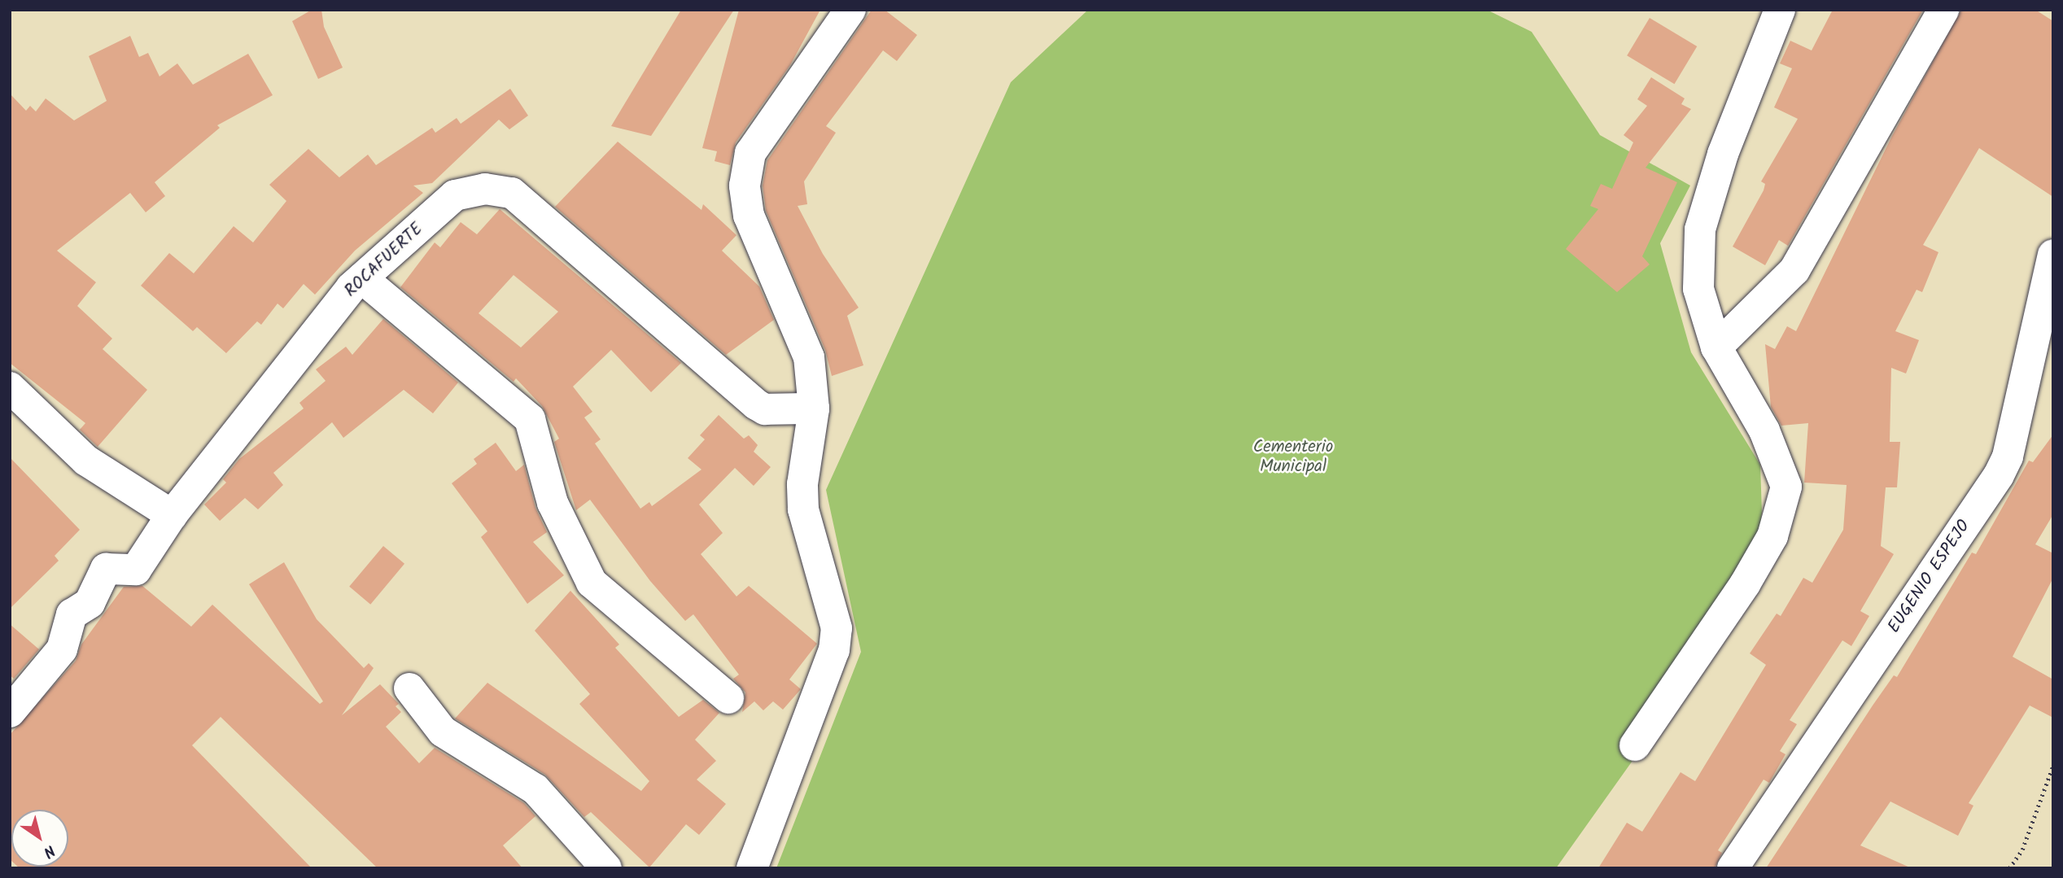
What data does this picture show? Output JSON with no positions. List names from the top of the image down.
{
  "streets": {
    "street": ["ROCAFUERTE", "EUGENIO ESPEJO"]
  },
  "parks": ["Cementerio Municipal"],
  "north": "bottom right"
}
